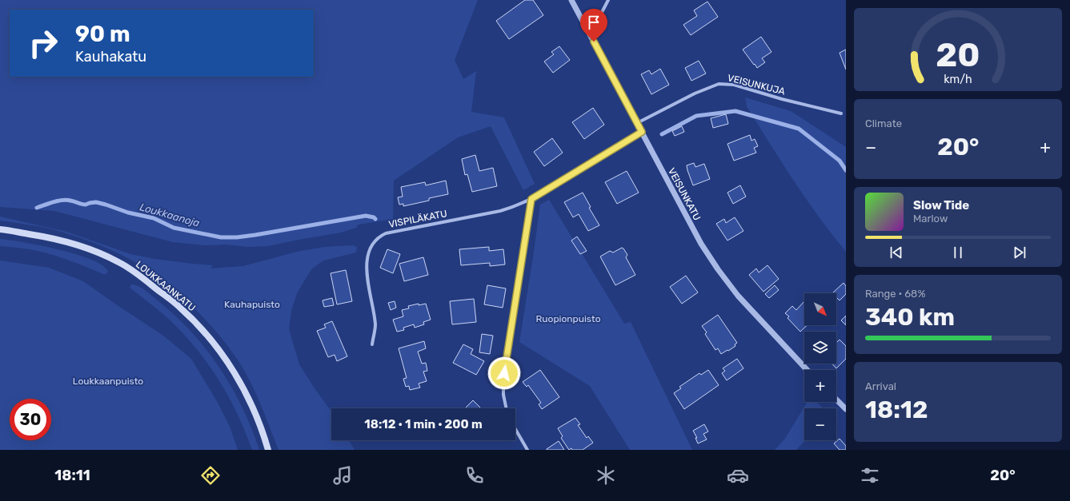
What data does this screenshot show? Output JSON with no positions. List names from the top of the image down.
{
  "streets": {
    "main road": ["LOUKKAANKATU"],
    "street": ["VEISUNKUJA", "VEISUNKATU", "VISPILÄKATU"]
  },
  "crossings": [
    ["VEISUNKUJA", "VEISUNKATU"],
    ["VEISUNKATU", "VISPILÄKATU"]
  ],
  "water": ["Loukkaanoja"],
  "parks": ["Kauhapuisto", "Ruopionpuisto", "Loukkaanpuisto"],
  "north": "bottom right",
  "page": {
    "turn": ["90 m", "Kauhakatu"],
    "tile": [
      "Climate",
      ["Range · 68%", "340 km"],
      ["Arrival", "18:12"]
    ],
    "heat": ["−", "20°", "+"],
    "song": ["Slow Tide", "Marlow"],
    "map_buttons": ["+", "−"],
    "limit": "30",
    "trip": "18:12 · 1 min · 200 m",
    "tabs": ["18:11", "20°"],
    "gauge": ["20", "km/h"]
  }
}
